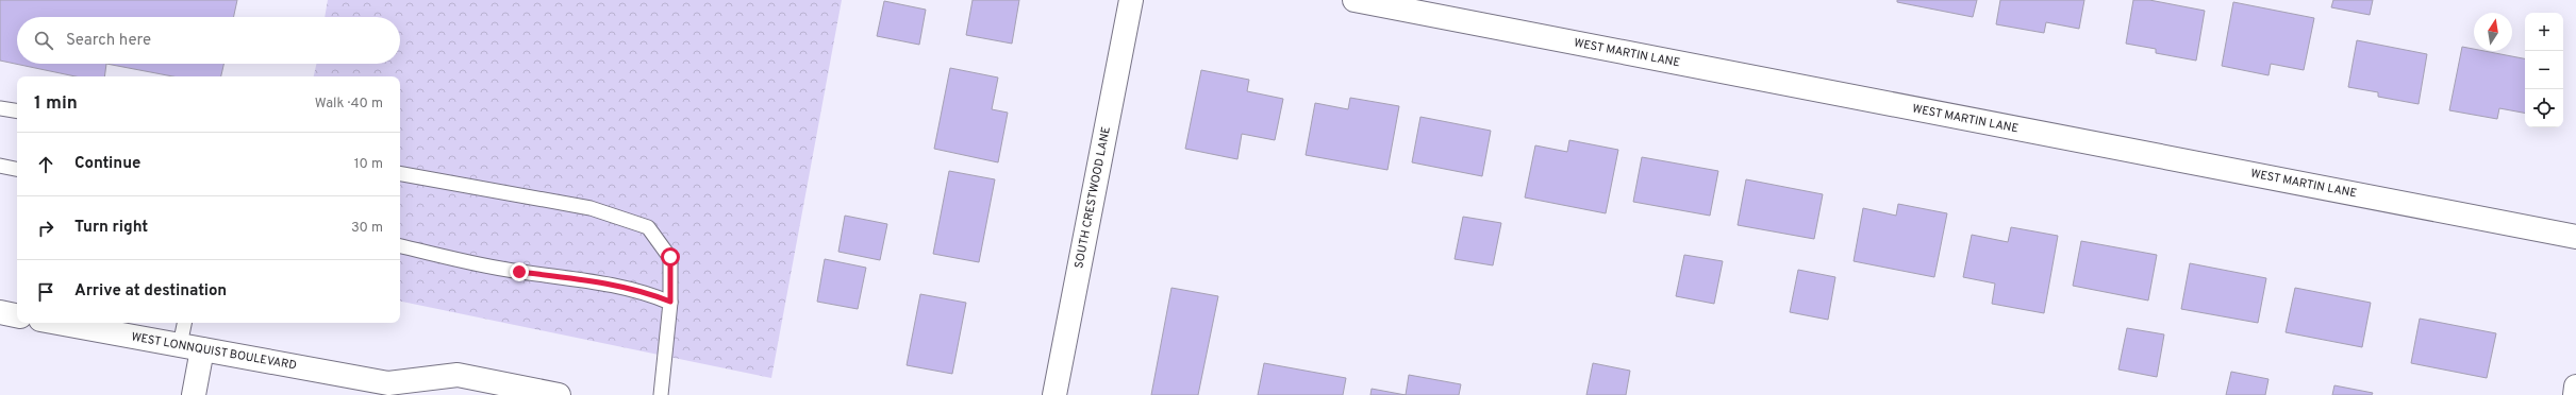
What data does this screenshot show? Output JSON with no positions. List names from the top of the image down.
{
  "streets": {
    "street": ["WEST MARTIN LANE", "SOUTH CRESTWOOD LANE", "WEST LONNQUIST BOULEVARD"]
  },
  "north": "top",
  "page": {
    "map_buttons": ["+", "−"],
    "search": "Search here",
    "heading": ["1 min", "Walk · 40 m"],
    "list": [
      ["Continue", "10 m"],
      ["Turn right", "30 m"],
      "Arrive at destination"
    ]
  }
}
